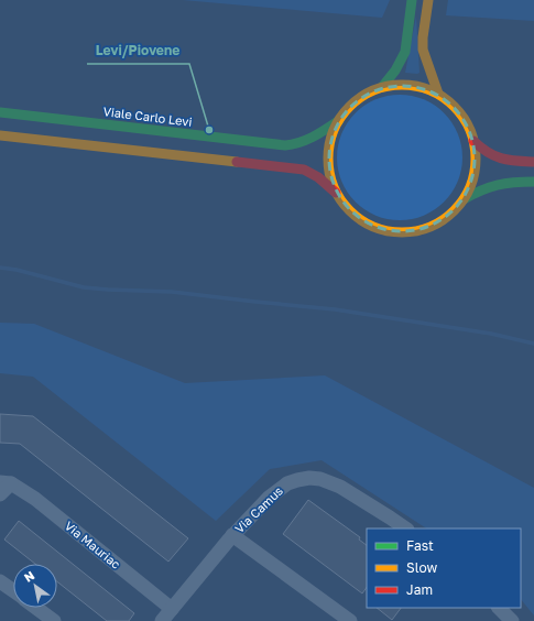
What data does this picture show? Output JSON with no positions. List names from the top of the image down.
{
  "streets": {
    "street": ["Viale Carlo Levi", "Via Camus", "Via Mauriac"]
  },
  "crossings": [
    ["Via Camus", "Via Mauriac"]
  ],
  "places": ["Levi/Piovene"],
  "legend": ["Fast", "Slow", "Jam"],
  "north": "top left"
}
